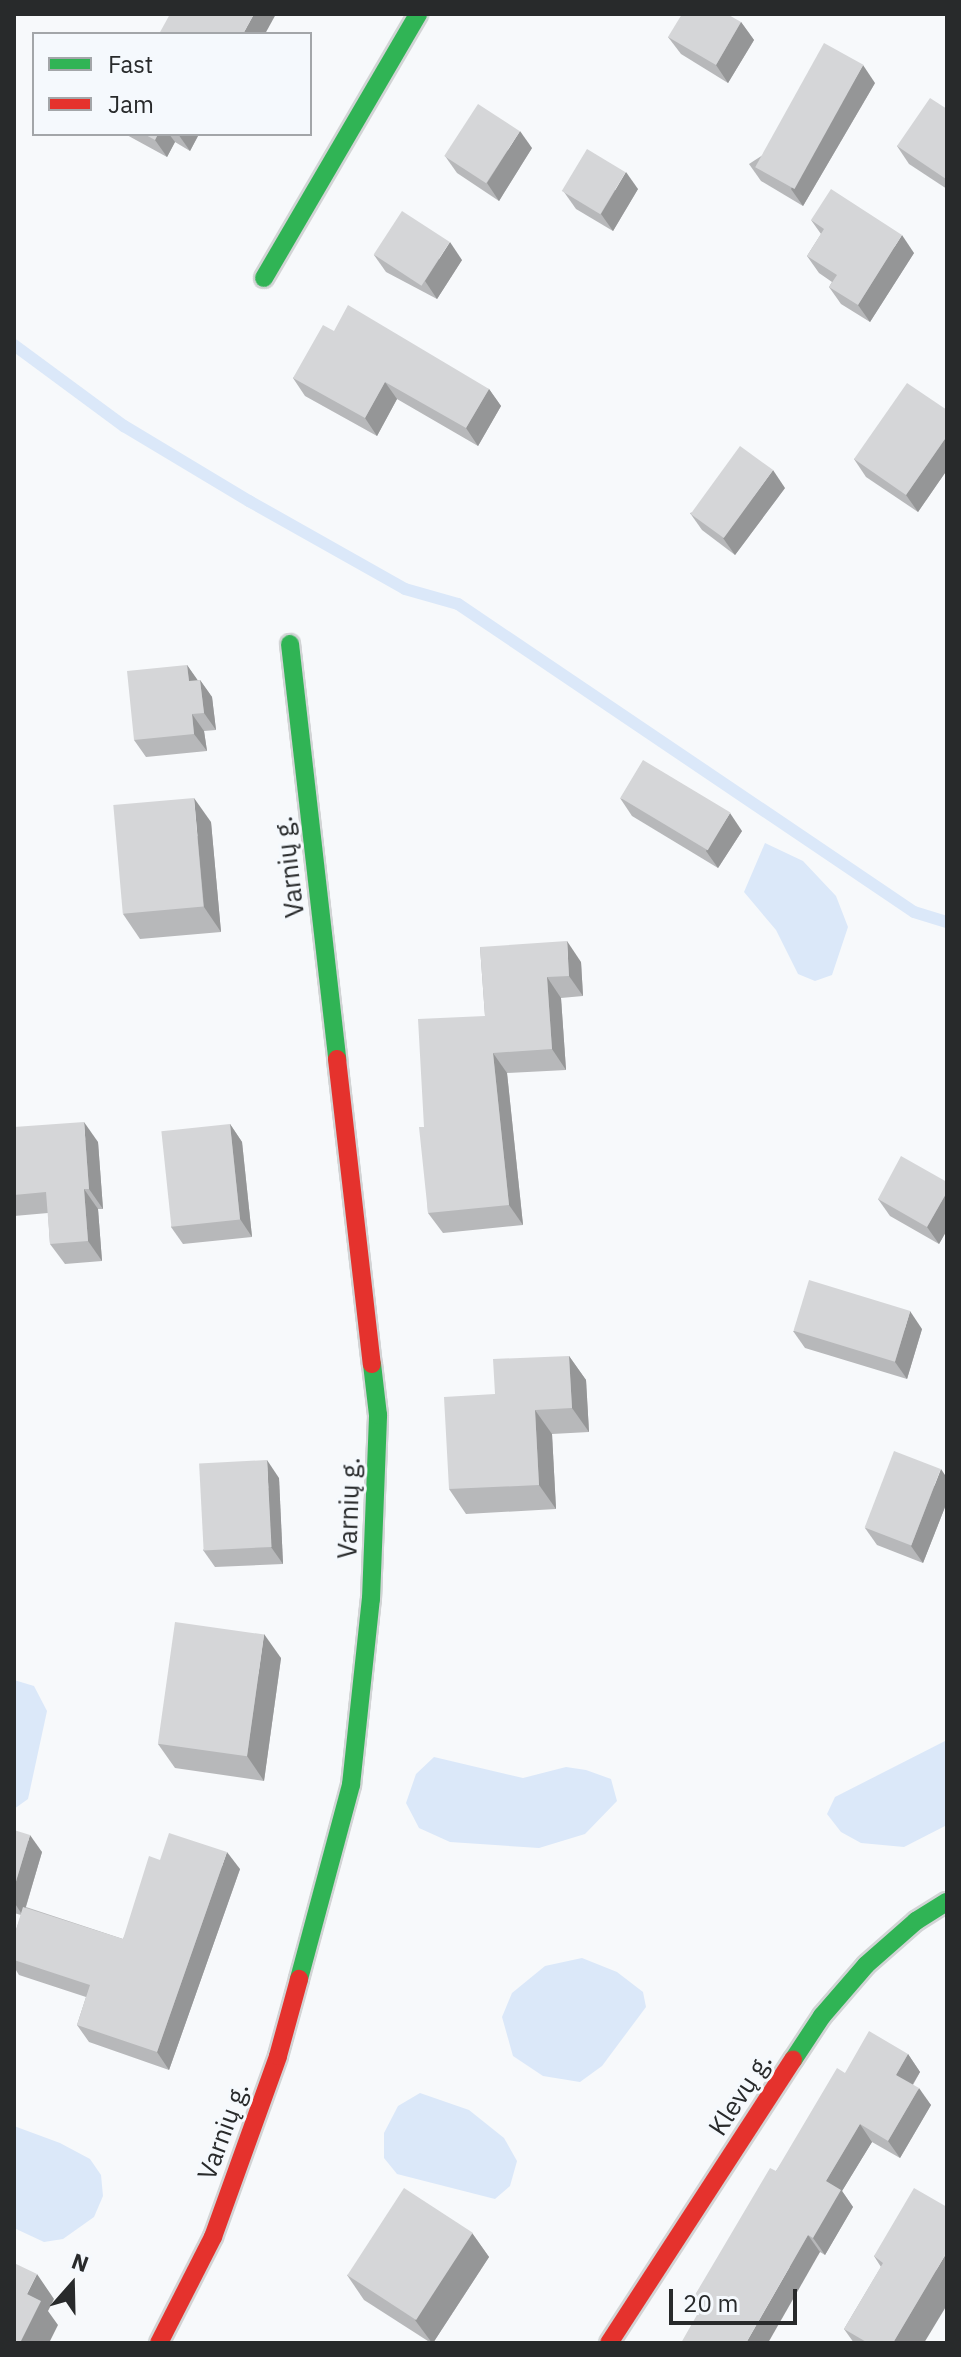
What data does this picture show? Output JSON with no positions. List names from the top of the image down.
{
  "streets": {
    "street": ["Varnių g.", "Klevų g."]
  },
  "legend": ["Fast", "Jam"],
  "scale_bar": "20 m",
  "north": "top"
}
